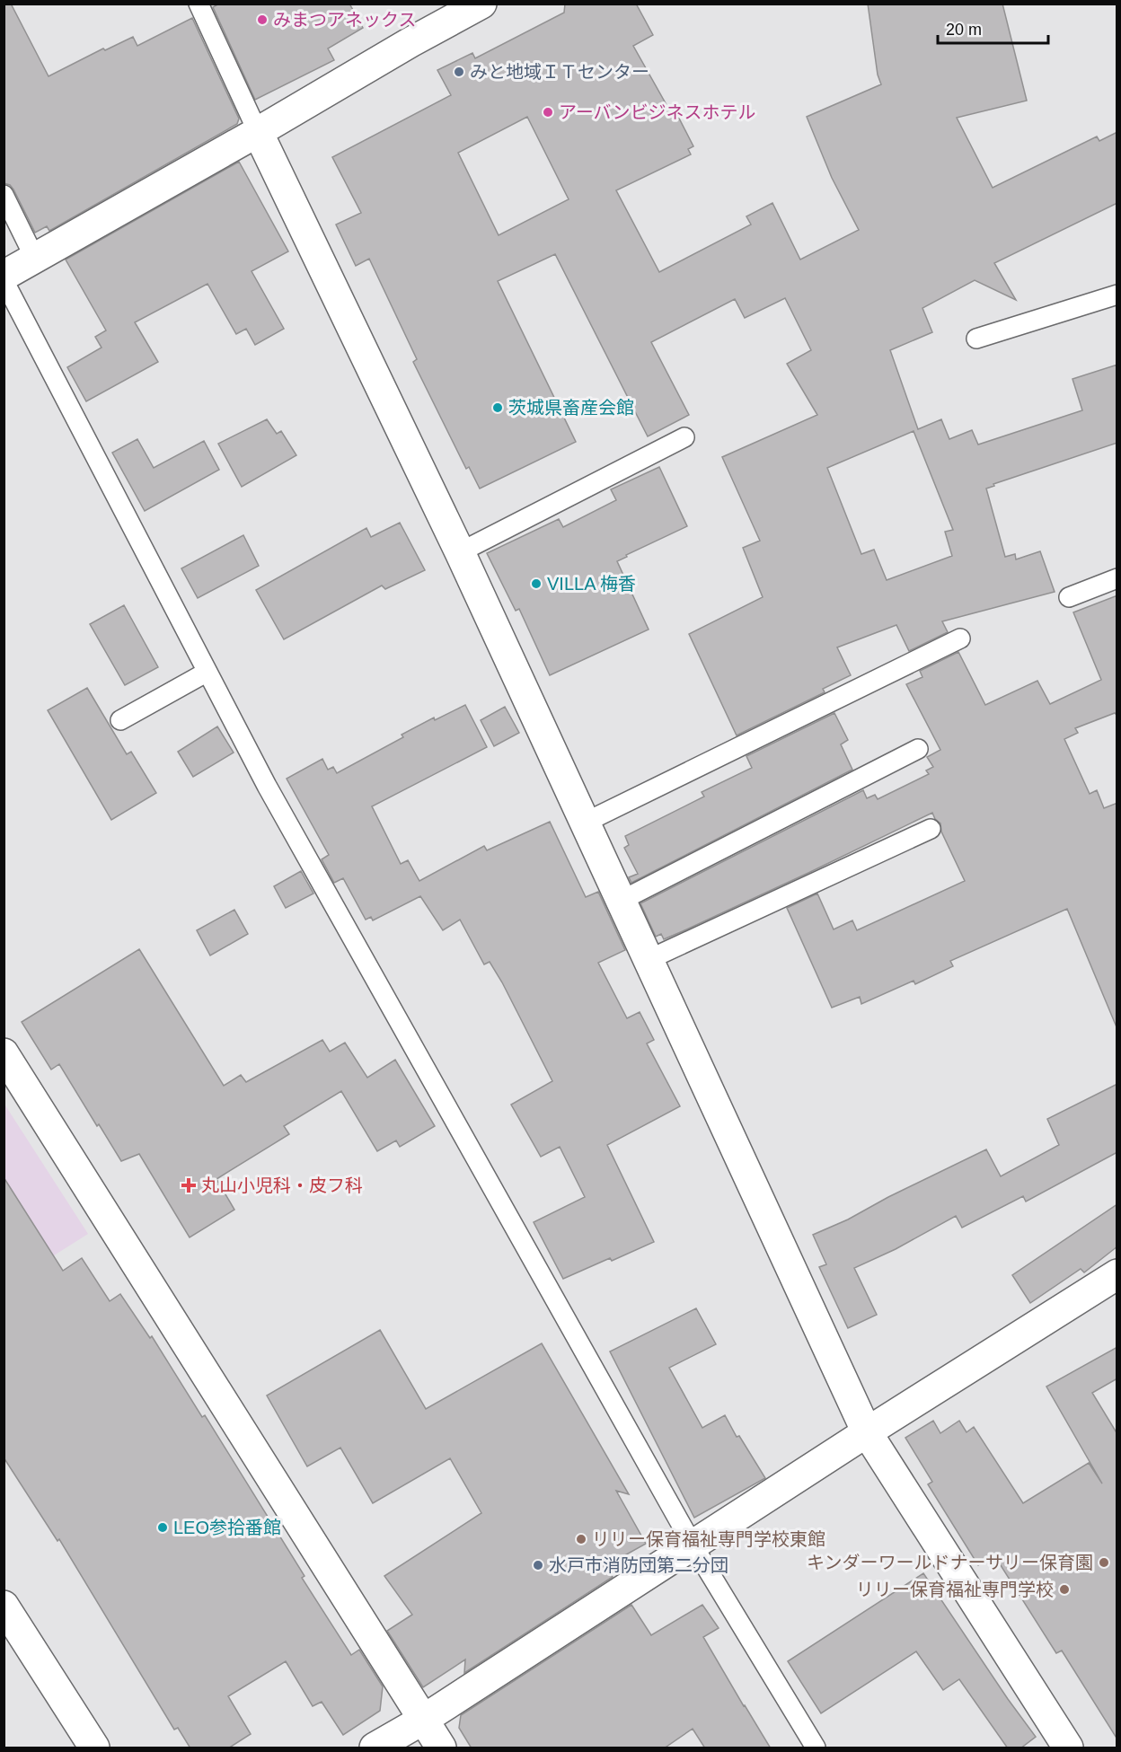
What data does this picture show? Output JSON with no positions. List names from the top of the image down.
{
  "places": {
    "other": [
      "みまつアネックス",
      "みと地域ＩＴセンター",
      "アーバンビジネスホテル",
      "茨城県畜産会館",
      "VILLA 梅香",
      "LEO参拾番館",
      "リリー保育福祉専門学校東館",
      "キンダーワールドナーサリー保育園",
      "水戸市消防団第二分団",
      "リリー保育福祉専門学校"
    ],
    "health": ["丸山小児科・皮フ科"]
  },
  "scale_bar": "20 m"
}
